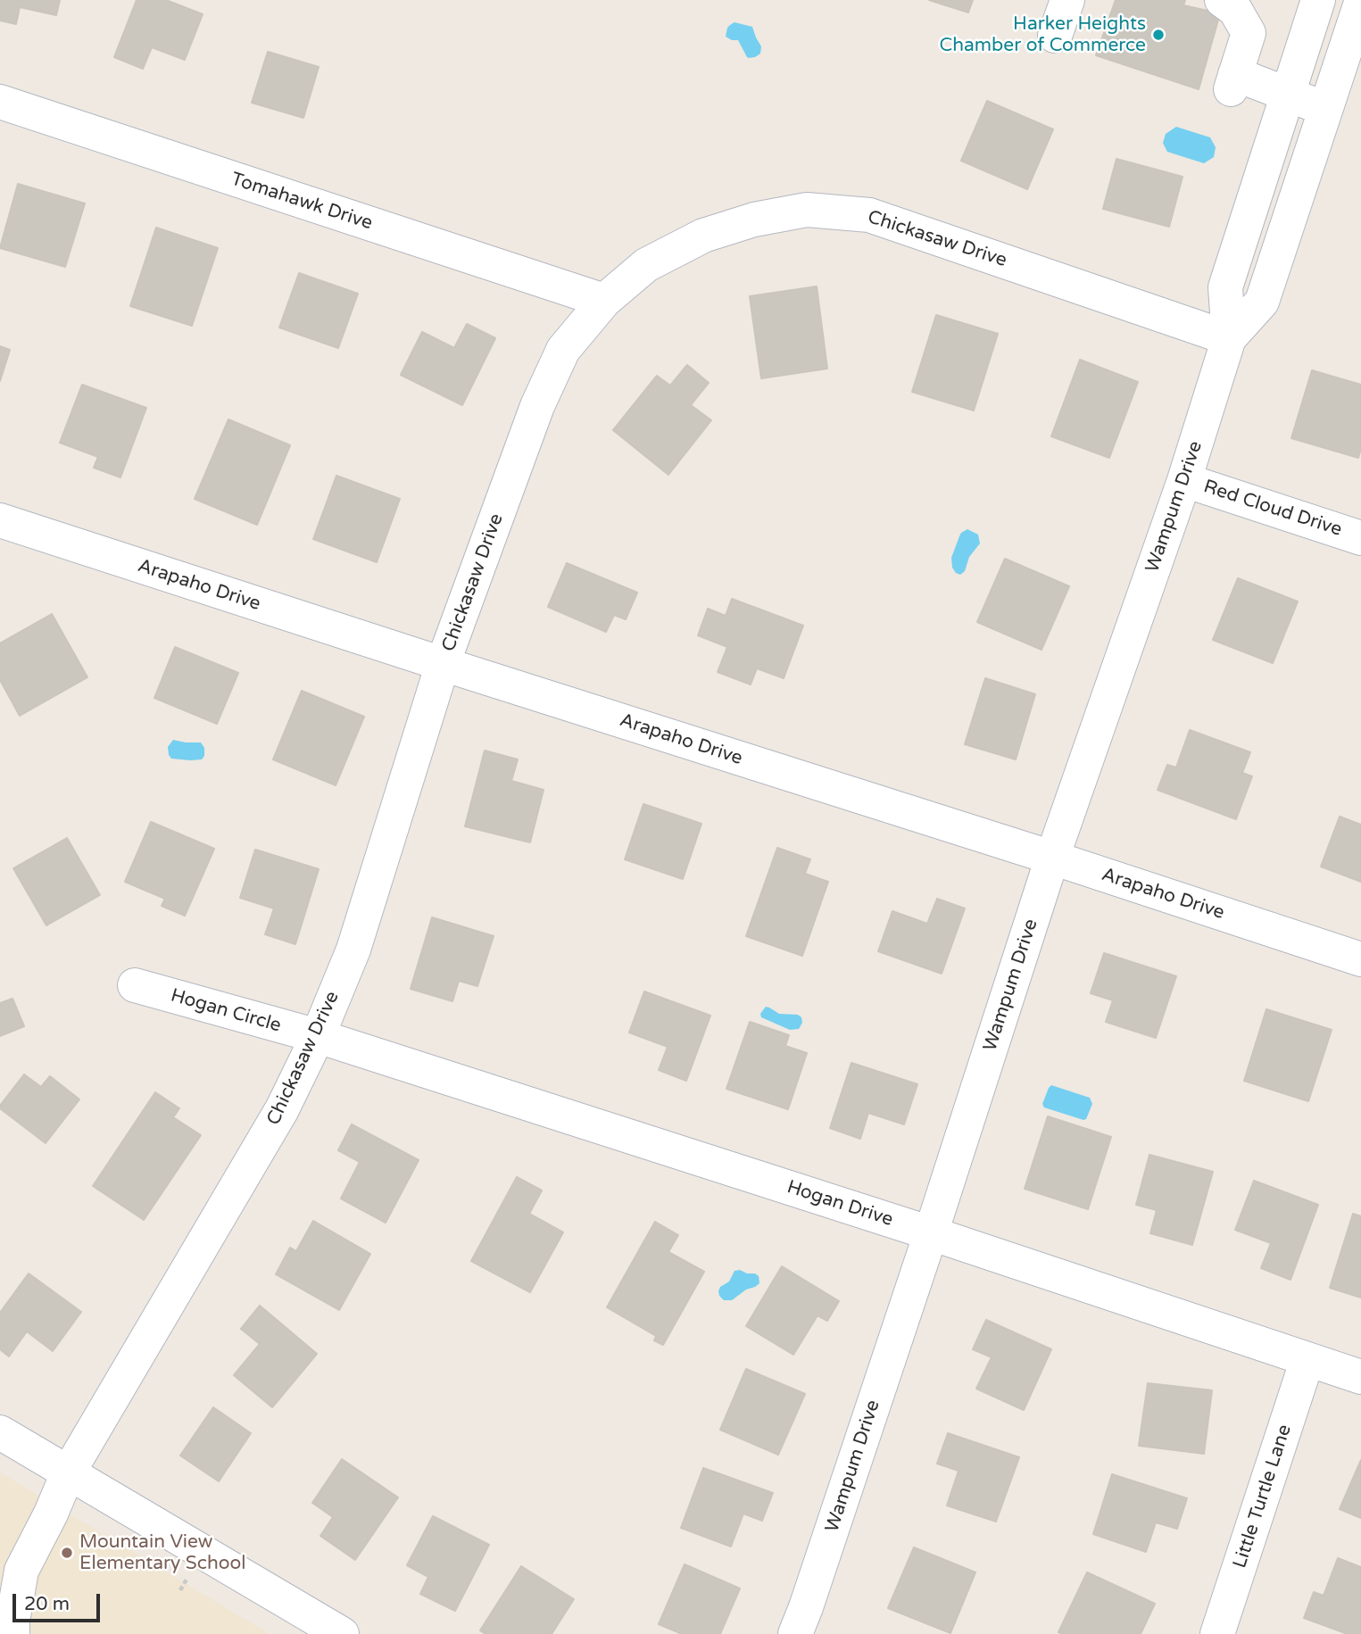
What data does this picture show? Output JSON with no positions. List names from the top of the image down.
{
  "streets": {
    "street": [
      "Tomahawk Drive",
      "Chickasaw Drive",
      "Wampum Drive",
      "Red Cloud Drive",
      "Arapaho Drive",
      "Hogan Circle",
      "Hogan Drive",
      "Little Turtle Lane"
    ]
  },
  "crossings": [
    ["Tomahawk Drive", "Chickasaw Drive"],
    ["Chickasaw Drive", "Wampum Drive"],
    ["Chickasaw Drive", "Arapaho Drive"],
    ["Chickasaw Drive", "Hogan Circle"],
    ["Chickasaw Drive", "Hogan Drive"],
    ["Wampum Drive", "Red Cloud Drive"],
    ["Wampum Drive", "Arapaho Drive"],
    ["Wampum Drive", "Hogan Drive"],
    ["Hogan Circle", "Hogan Drive"],
    ["Hogan Drive", "Little Turtle Lane"]
  ],
  "places": ["Harker Heights Chamber of Commerce", "Mountain View Elementary School"],
  "scale_bar": "20 m"
}
